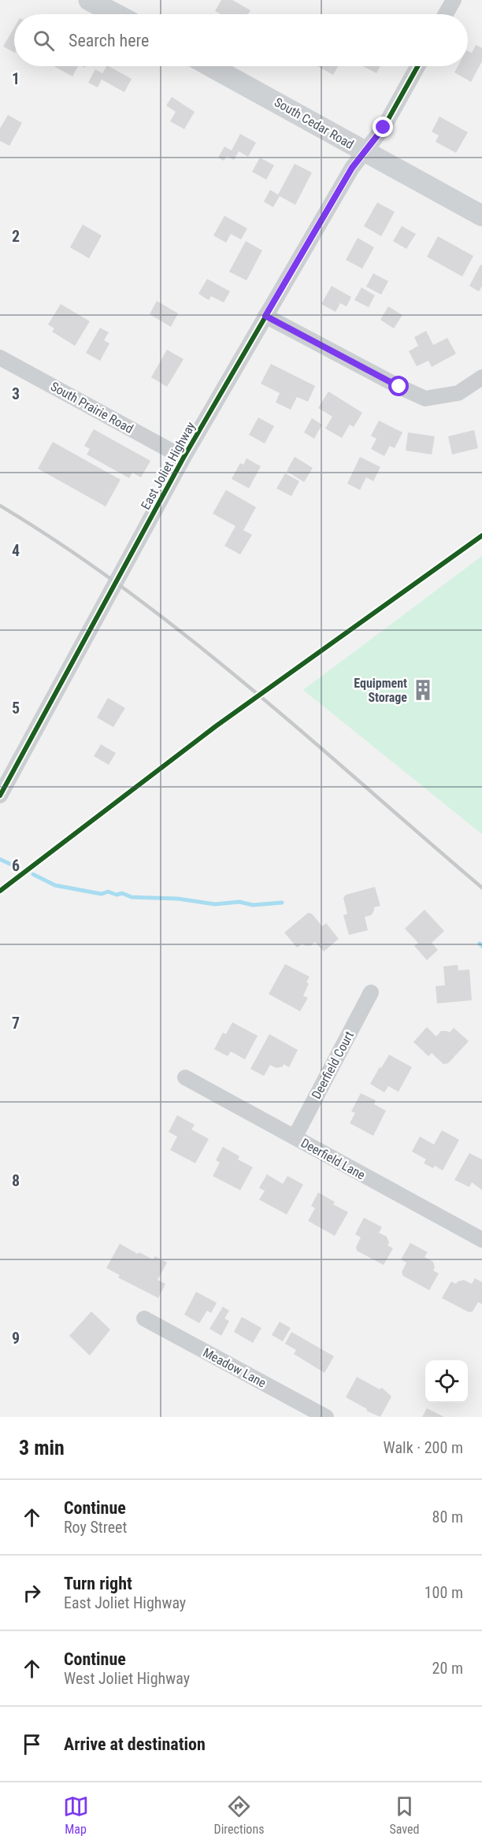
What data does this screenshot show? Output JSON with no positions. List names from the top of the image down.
{
  "streets": {
    "main road": ["South Cedar Road"],
    "street": [
      "South Prairie Road",
      "East Joliet Highway",
      "Deerfield Court",
      "Deerfield Lane",
      "Meadow Lane"
    ]
  },
  "crossings": [
    ["South Cedar Road", "East Joliet Highway"],
    ["South Prairie Road", "East Joliet Highway"],
    ["Deerfield Court", "Deerfield Lane"]
  ],
  "places": {
    "building": ["Equipment Storage"]
  },
  "page": {
    "search": "Search here",
    "heading": ["3 min", "Walk · 200 m"],
    "list": [
      ["Continue", "Roy Street", "80 m"],
      ["Turn right", "East Joliet Highway", "100 m"],
      ["Continue", "West Joliet Highway", "20 m"],
      "Arrive at destination"
    ],
    "nav": ["Map", "Directions", "Saved"]
  },
  "grid": {
    "rows": [
      "1",
      "2",
      "3",
      "4",
      "5",
      "6",
      "7",
      "8",
      "9"
    ]
  }
}
